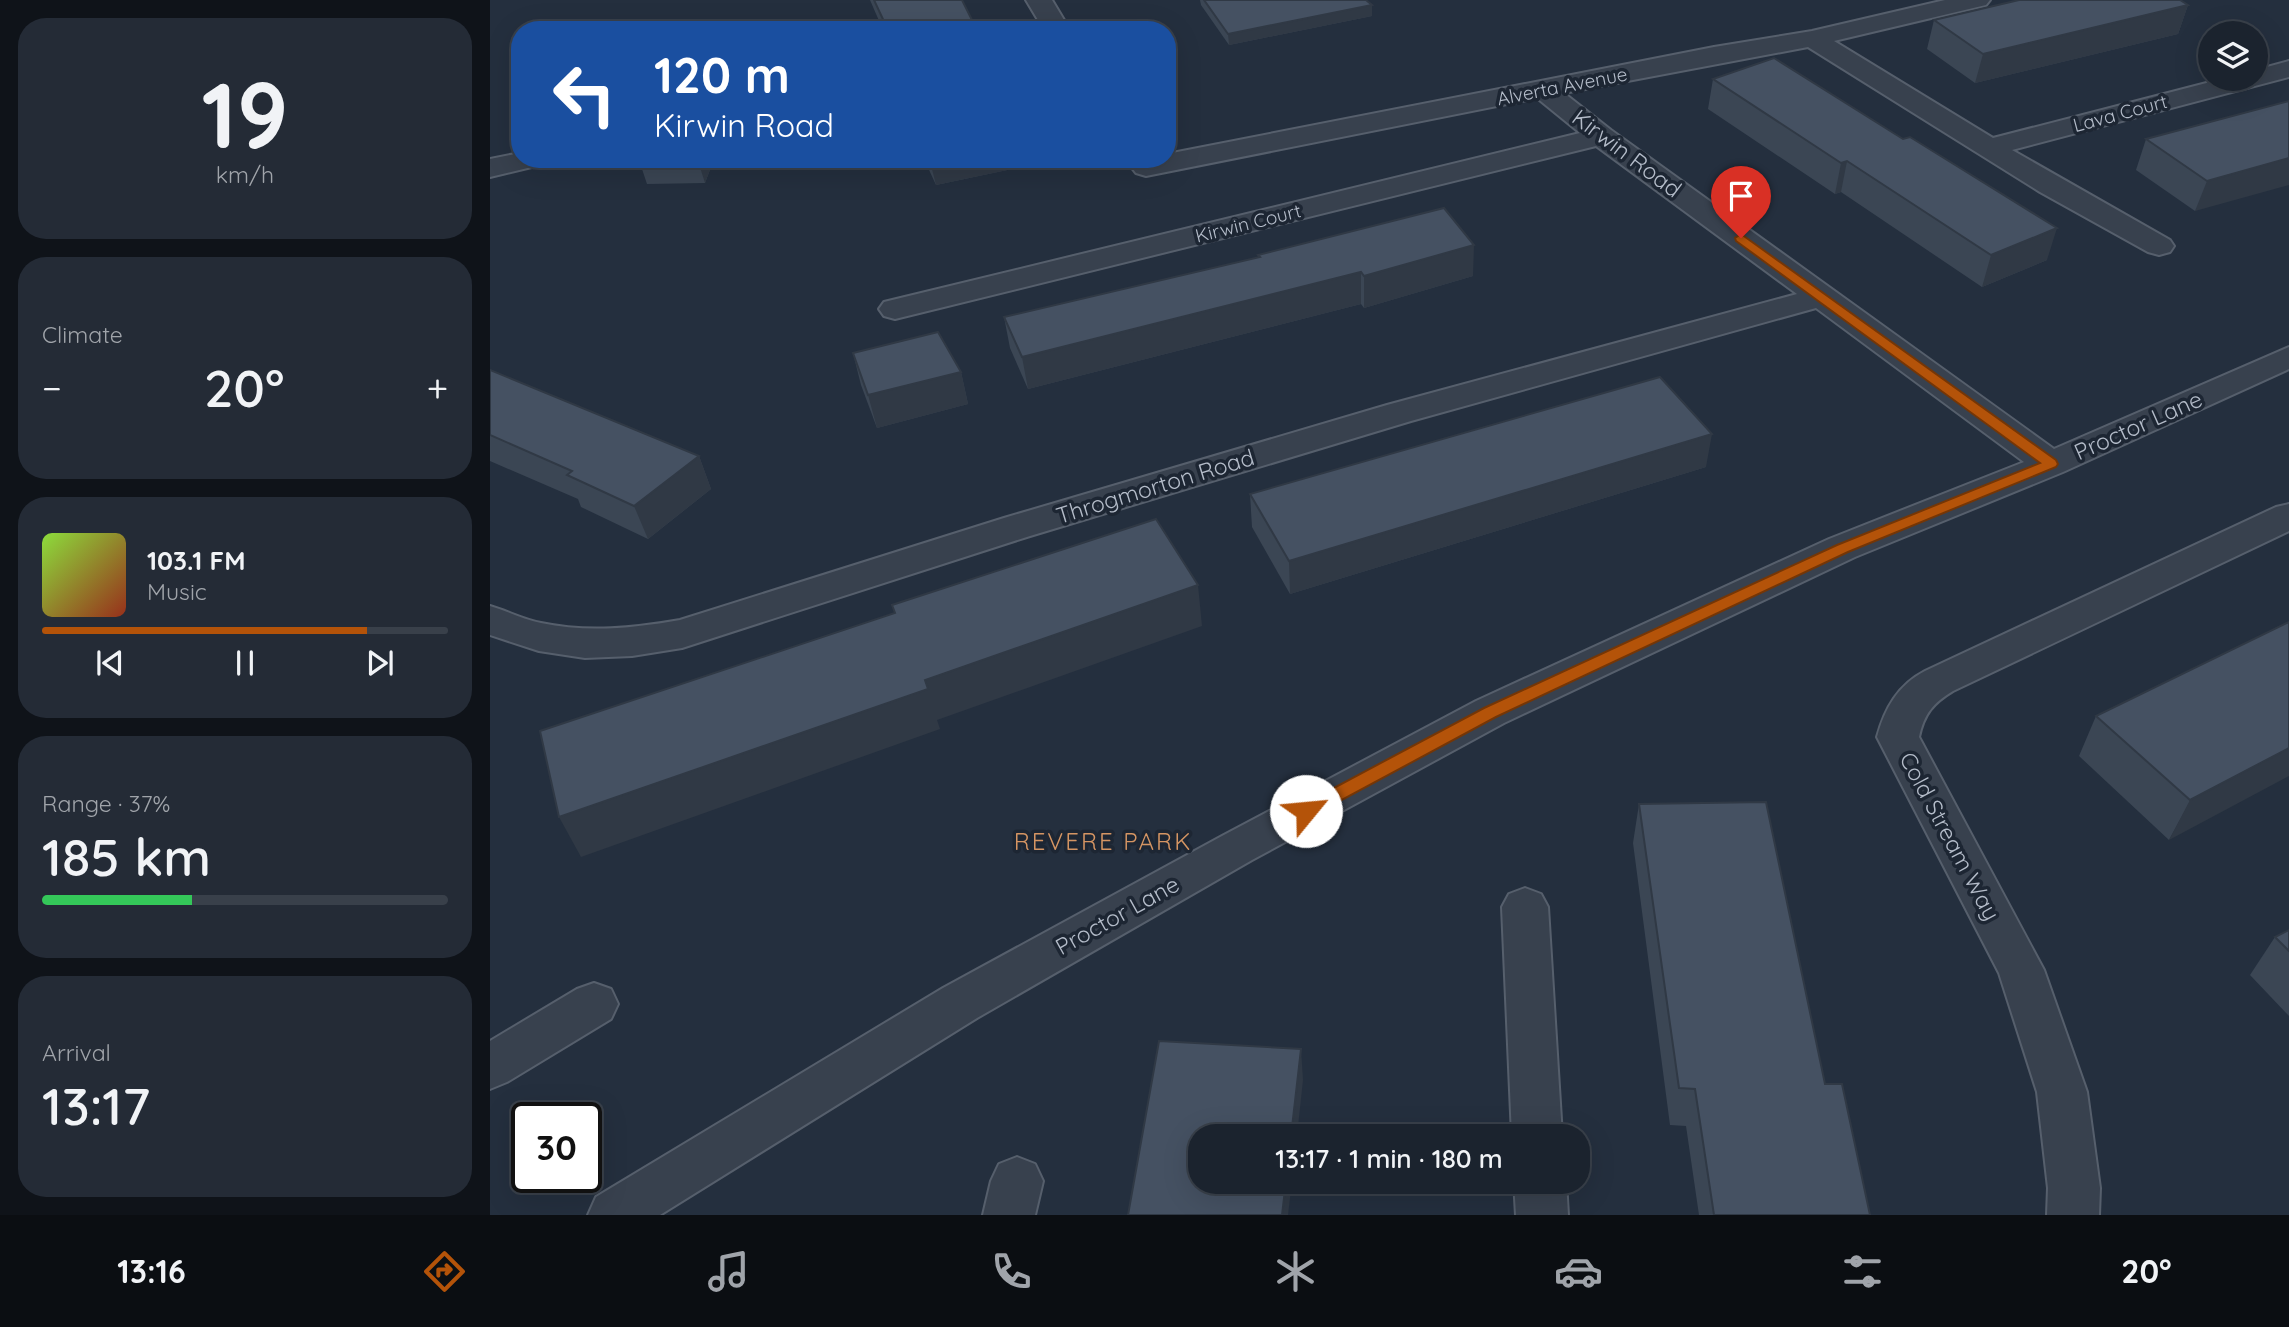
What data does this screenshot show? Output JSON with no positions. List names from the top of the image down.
{
  "streets": {
    "street": [
      "Alverta Avenue",
      "Lava Court",
      "Kirwin Road",
      "Kirwin Court",
      "Proctor Lane",
      "Throgmorton Road",
      "Cold Stream Way"
    ]
  },
  "crossings": [
    ["Alverta Avenue", "Kirwin Road"],
    ["Kirwin Road", "Kirwin Court"],
    ["Kirwin Road", "Proctor Lane"],
    ["Kirwin Road", "Throgmorton Road"]
  ],
  "districts": ["REVERE PARK"],
  "page": {
    "tile": [
      ["19", "km/h"],
      "Climate",
      ["Range · 37%", "185 km"],
      ["Arrival", "13:17"]
    ],
    "turn": ["120 m", "Kirwin Road"],
    "heat": ["−", "20°", "+"],
    "song": ["103.1 FM", "Music"],
    "limit": "30",
    "trip": "13:17 · 1 min · 180 m",
    "tabs": ["13:16", "20°"]
  }
}
